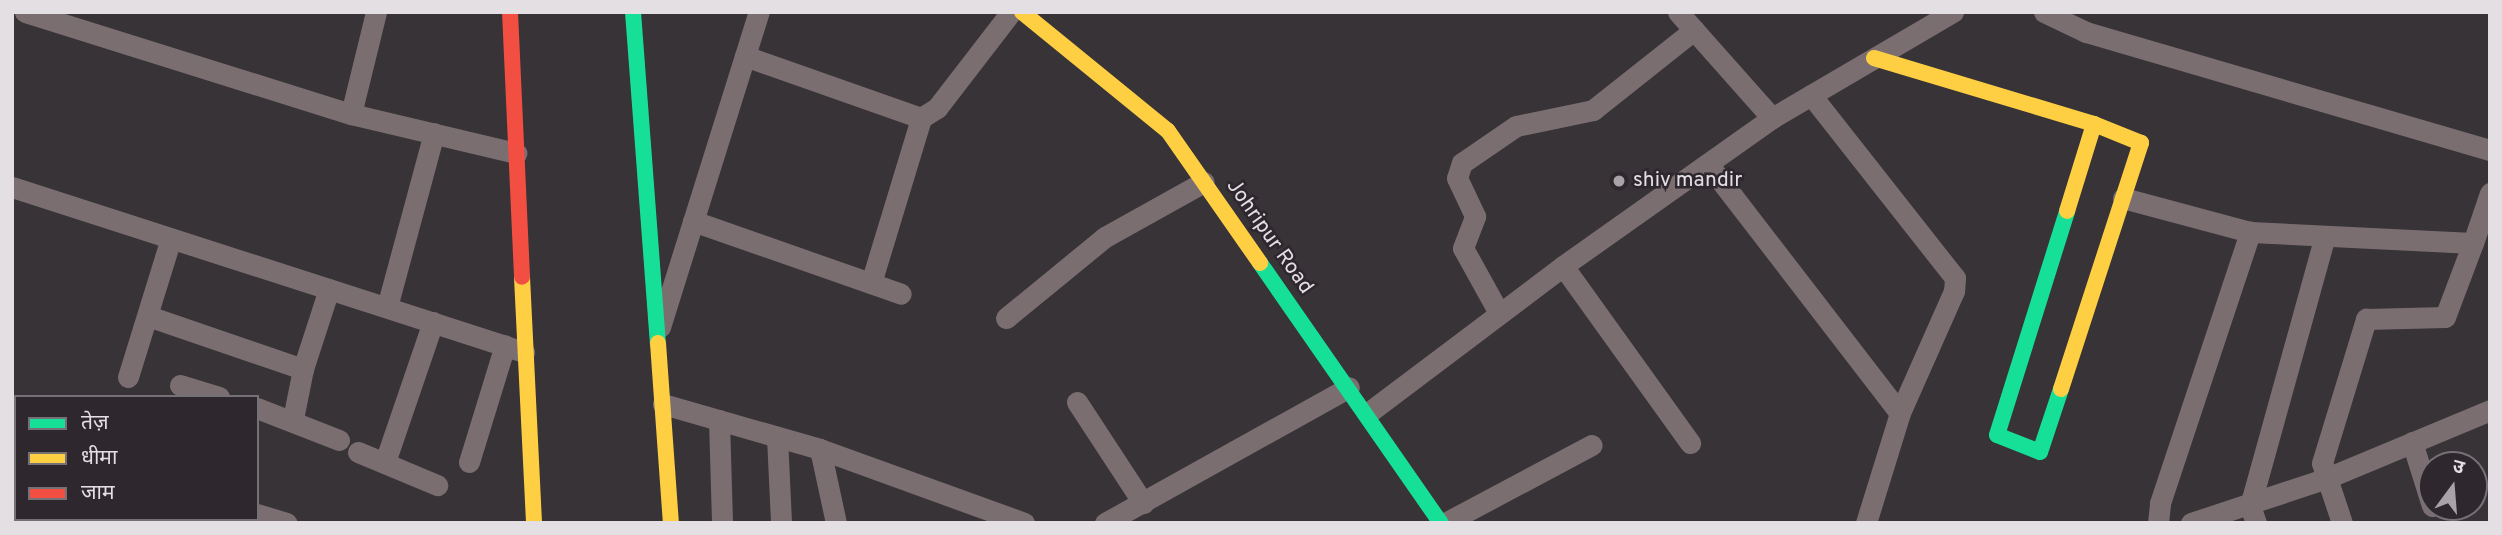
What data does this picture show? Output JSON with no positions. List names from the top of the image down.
{
  "streets": {
    "street": ["Johripur Road"]
  },
  "places": ["shiv mandir"],
  "legend": ["तेज़", "धीमा", "जाम"],
  "north": "top"
}
